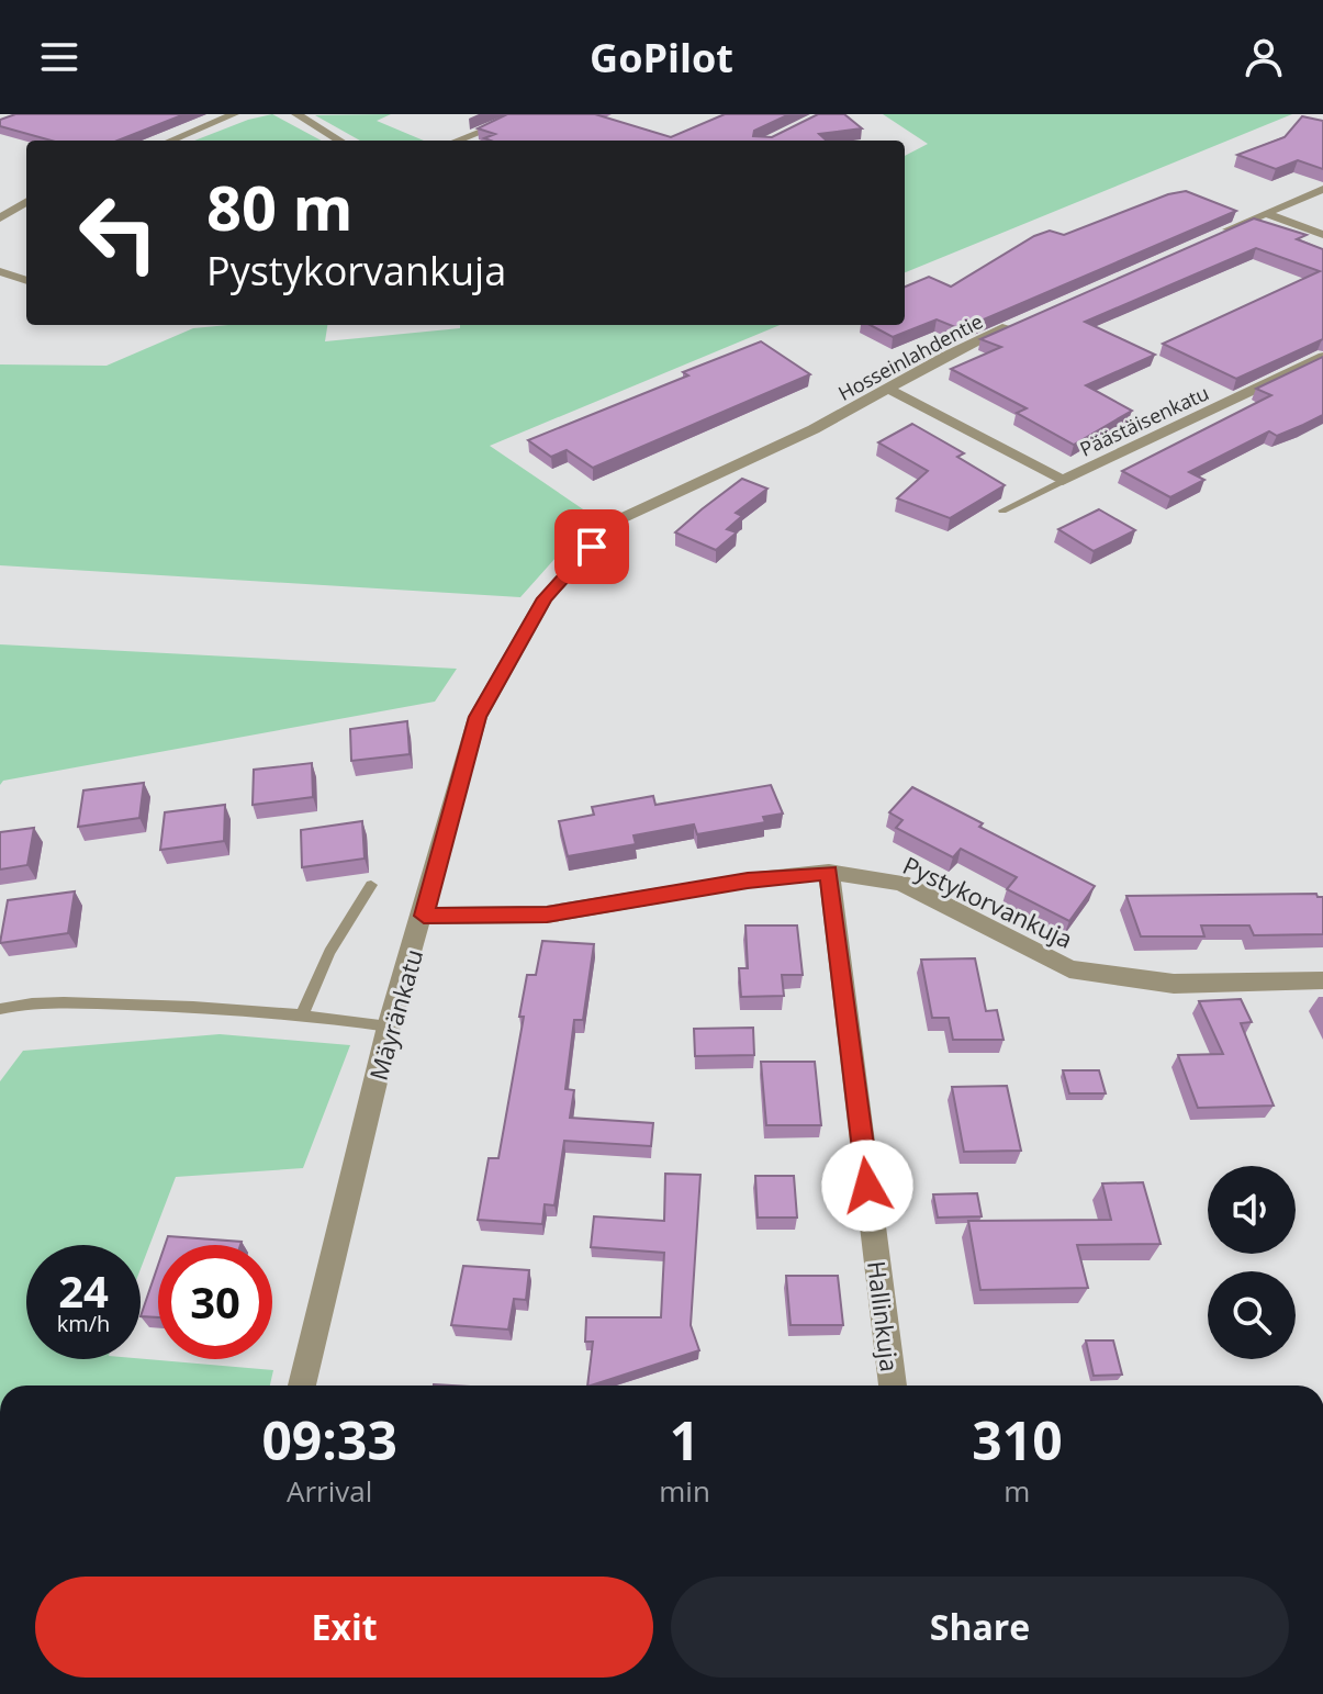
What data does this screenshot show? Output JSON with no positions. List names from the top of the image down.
{
  "streets": {
    "street": [
      "Hosseinlahdentie",
      "Päästäisenkatu",
      "Pystykorvankuja",
      "Mäyränkatu",
      "Hallinkuja"
    ]
  },
  "crossings": [
    ["Hosseinlahdentie", "Päästäisenkatu"],
    ["Hosseinlahdentie", "Mäyränkatu"],
    ["Pystykorvankuja", "Mäyränkatu"],
    ["Pystykorvankuja", "Hallinkuja"]
  ],
  "page": {
    "header": "GoPilot",
    "turn": ["80 m", "Pystykorvankuja"],
    "speed": "24 km/h",
    "limit": "30",
    "eta": [
      "09:33",
      "Arrival",
      "1",
      "min",
      "310",
      "m"
    ],
    "buttons": ["Exit", "Share"]
  }
}
